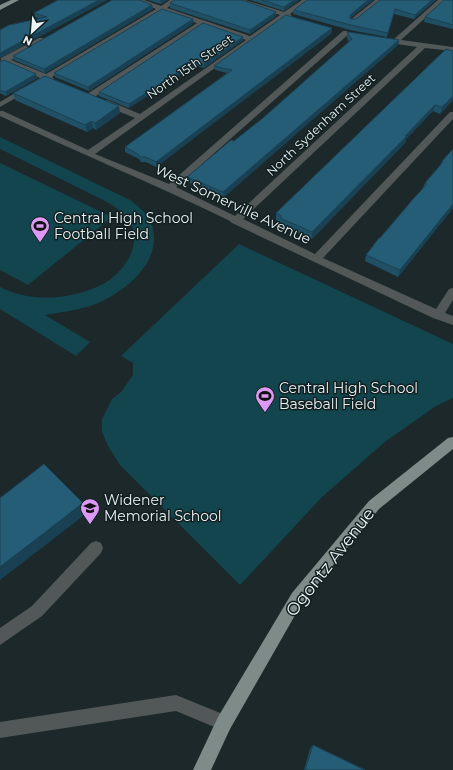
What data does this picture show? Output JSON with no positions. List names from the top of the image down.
{
  "streets": {
    "main road": ["Ogontz Avenue"],
    "street": ["North 15th Street", "North Sydenham Street", "West Somerville Avenue"]
  },
  "crossings": [
    ["North 15th Street", "West Somerville Avenue"],
    ["North Sydenham Street", "West Somerville Avenue"]
  ],
  "places": {
    "sports": ["Central High School Football Field", "Central High School Baseball Field"],
    "school or university": ["Widener Memorial School"]
  },
  "north": "bottom left"
}
